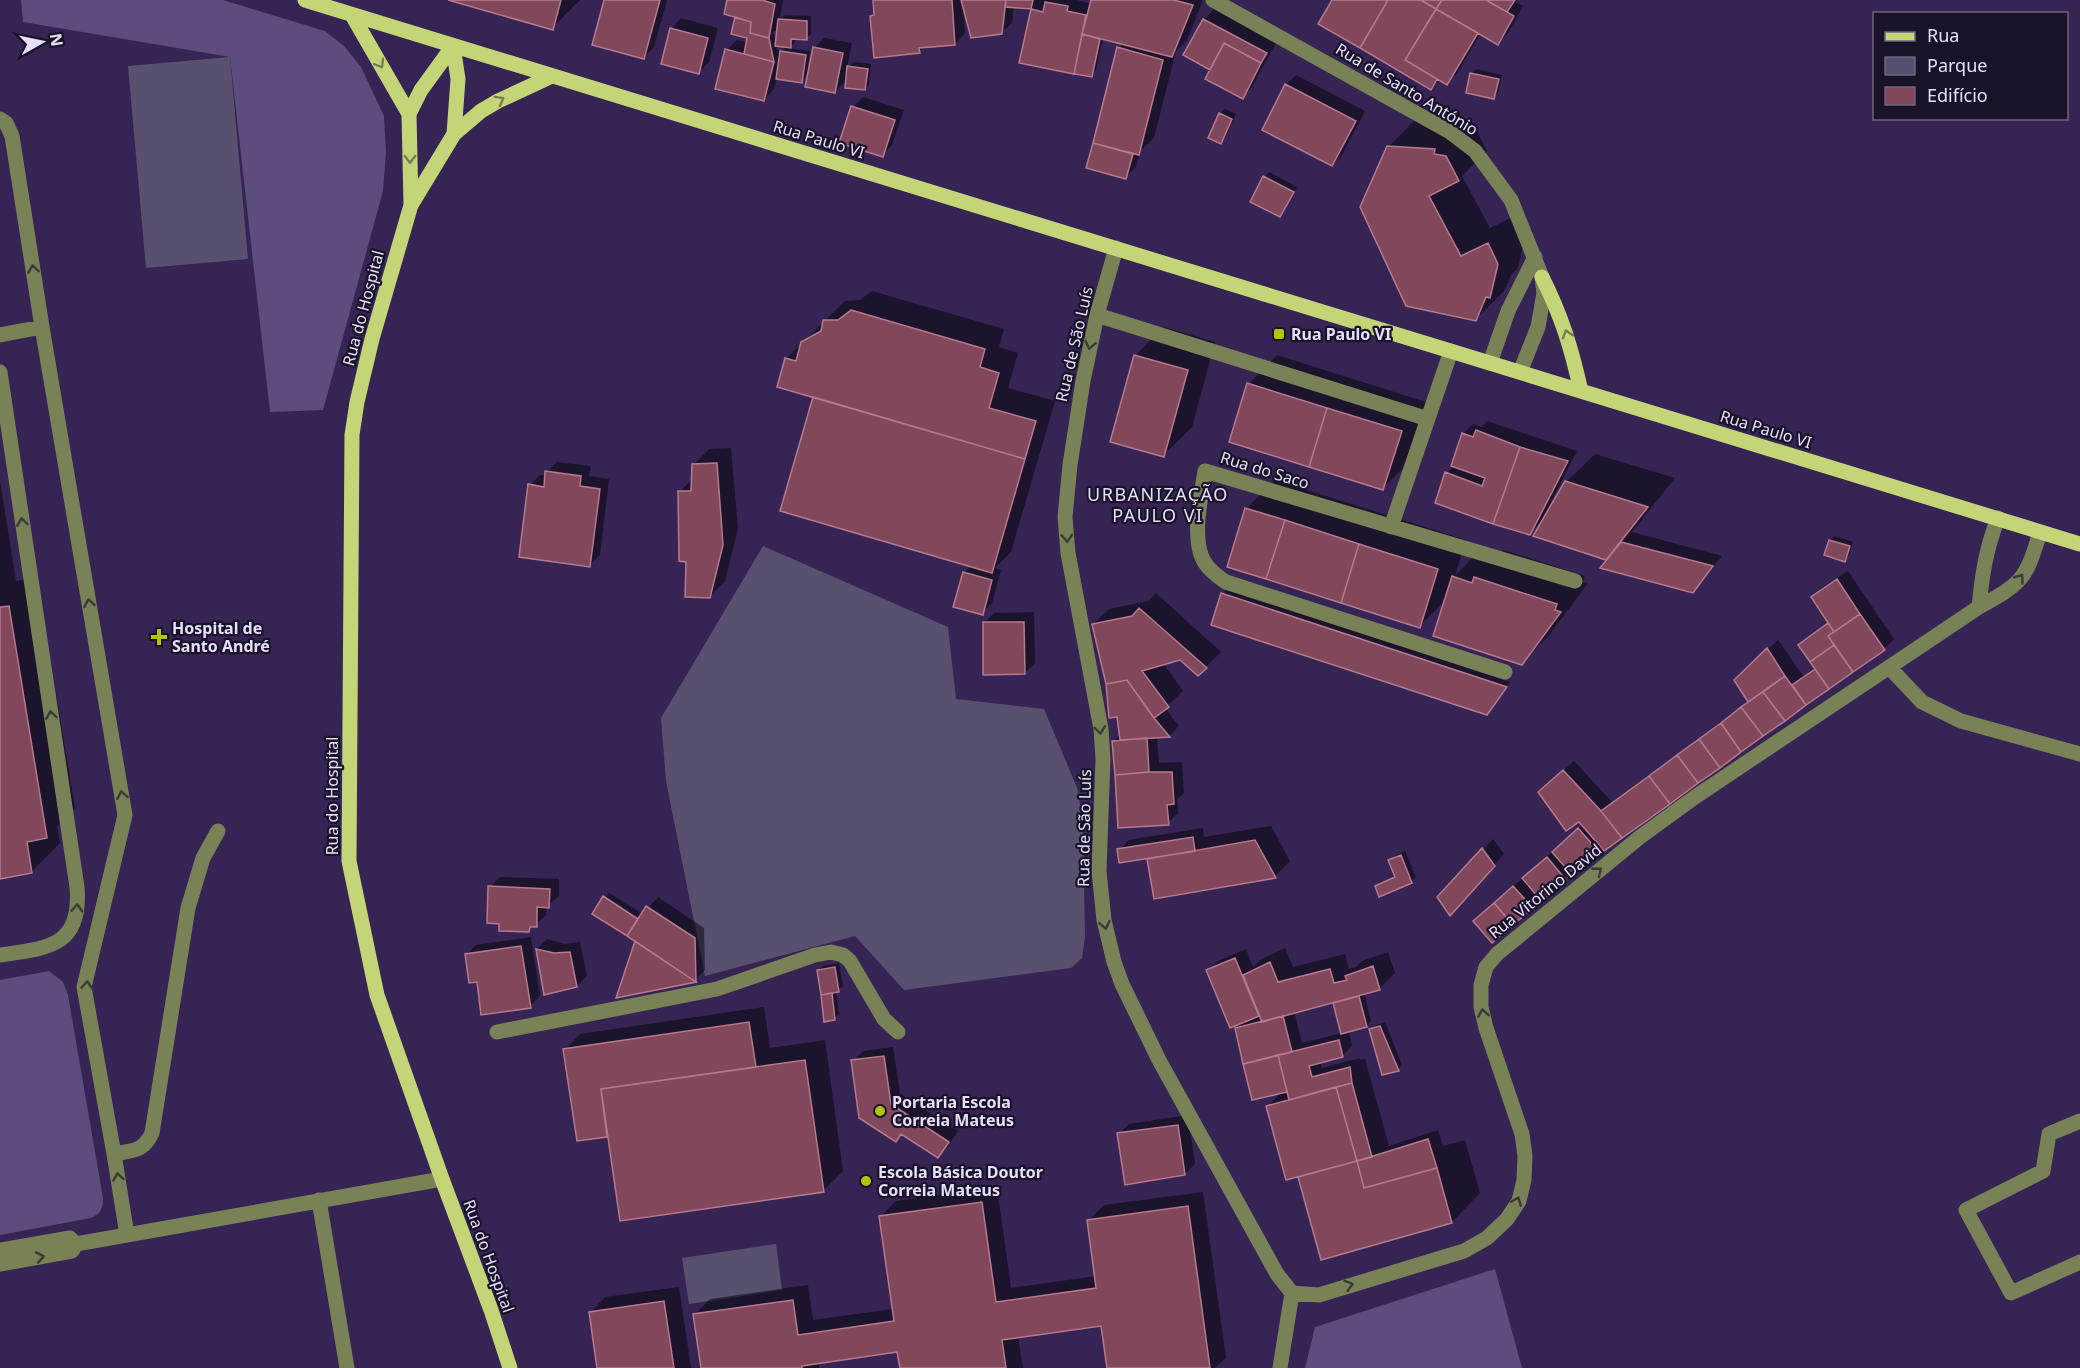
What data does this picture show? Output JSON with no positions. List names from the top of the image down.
{
  "streets": {
    "main road": ["Rua Paulo VI", "Rua do Hospital"],
    "street": [
      "Rua de Santo António",
      "Rua de São Luís",
      "Rua do Saco",
      "Rua Vitorino David"
    ]
  },
  "crossings": [
    ["Rua de Santo António", "Rua Paulo VI"],
    ["Rua Paulo VI", "Rua do Hospital"],
    ["Rua Paulo VI", "Rua de São Luís"],
    ["Rua Paulo VI", "Rua Vitorino David"],
    ["Rua de São Luís", "Rua Vitorino David"]
  ],
  "one_way": ["Rua de São Luís", "Rua Vitorino David"],
  "districts": ["URBANIZAÇÃO PAULO VI"],
  "places": {
    "transit": ["Rua Paulo VI"],
    "health": ["Hospital de Santo André"],
    "other": ["Portaria Escola Correia Mateus", "Escola Básica Doutor Correia Mateus"]
  },
  "legend": ["Rua", "Parque", "Edifício"],
  "north": "right"
}
